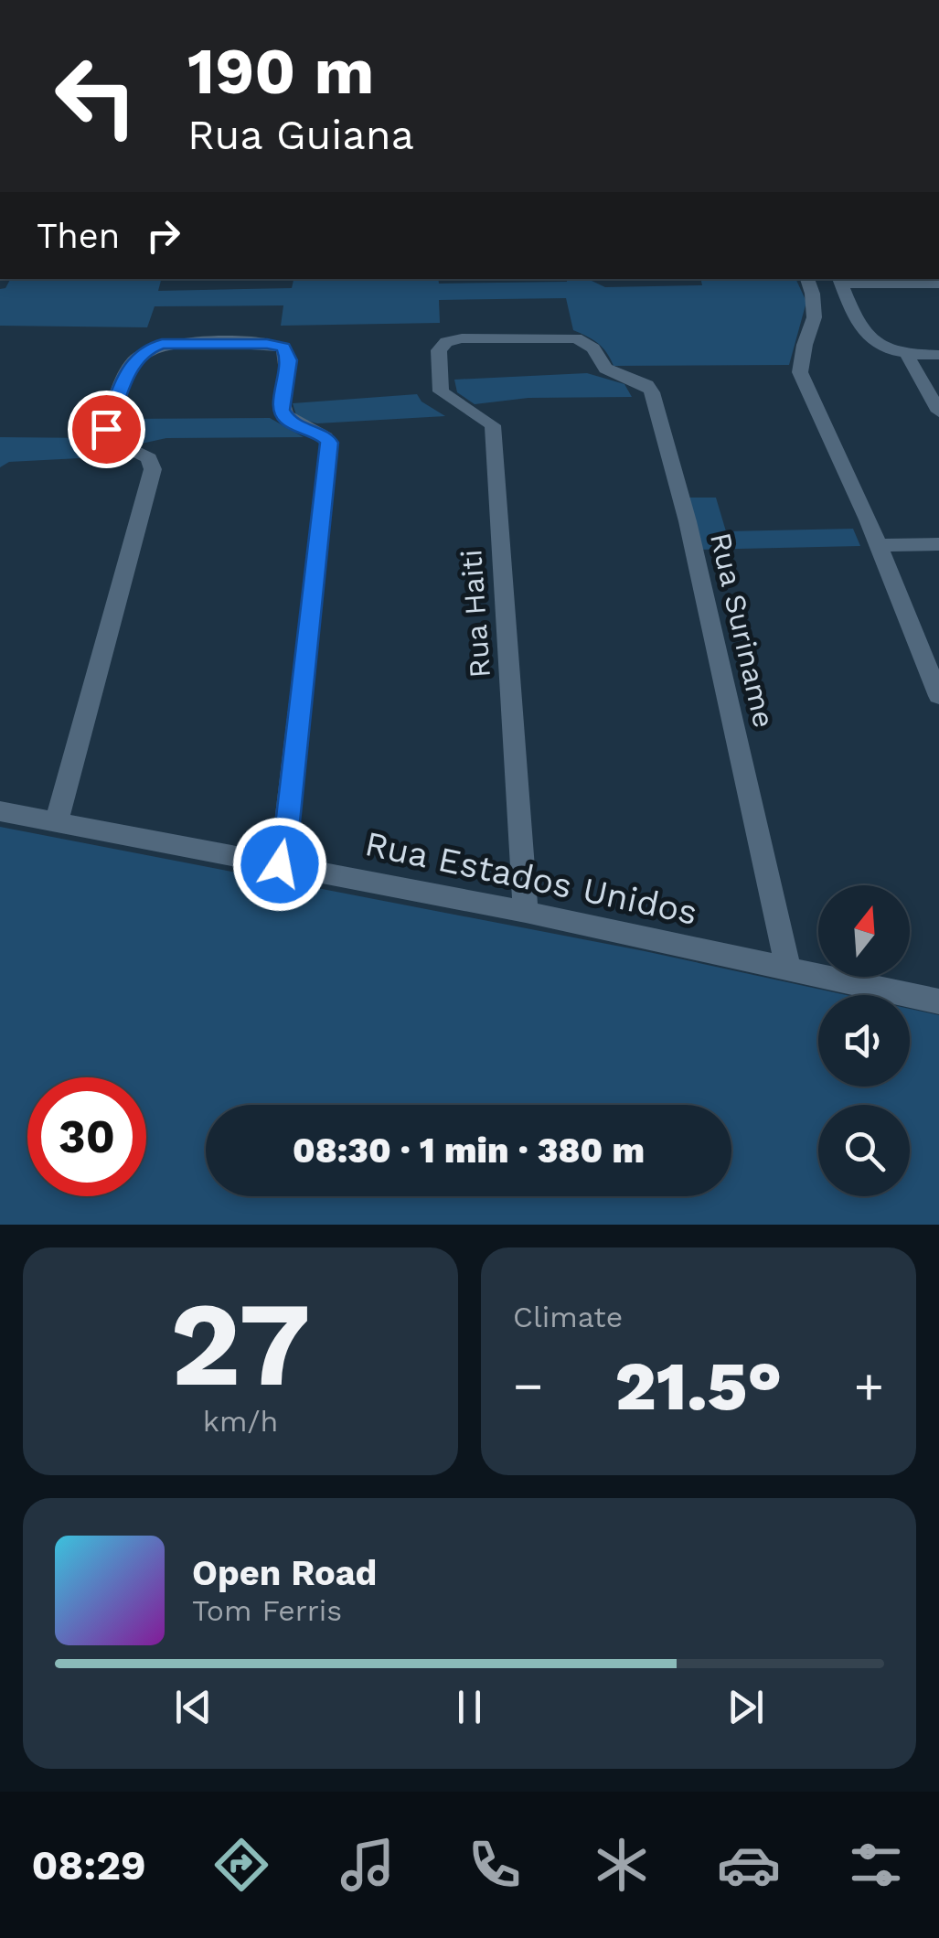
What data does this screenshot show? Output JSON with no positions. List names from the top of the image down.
{
  "streets": {
    "street": ["Rua Haiti", "Rua Suriname", "Rua Estados Unidos"]
  },
  "crossings": [
    ["Rua Haiti", "Rua Suriname"],
    ["Rua Haiti", "Rua Estados Unidos"],
    ["Rua Suriname", "Rua Estados Unidos"]
  ],
  "north": "top",
  "page": {
    "turn": ["190 m", "Rua Guiana"],
    "then": "Then",
    "limit": "30",
    "trip": "08:30 · 1 min · 380 m",
    "tile": [
      ["27", "km/h"],
      "Climate"
    ],
    "heat": ["−", "21.5°", "+"],
    "song": ["Open Road", "Tom Ferris"],
    "tabs": "08:29"
  }
}
